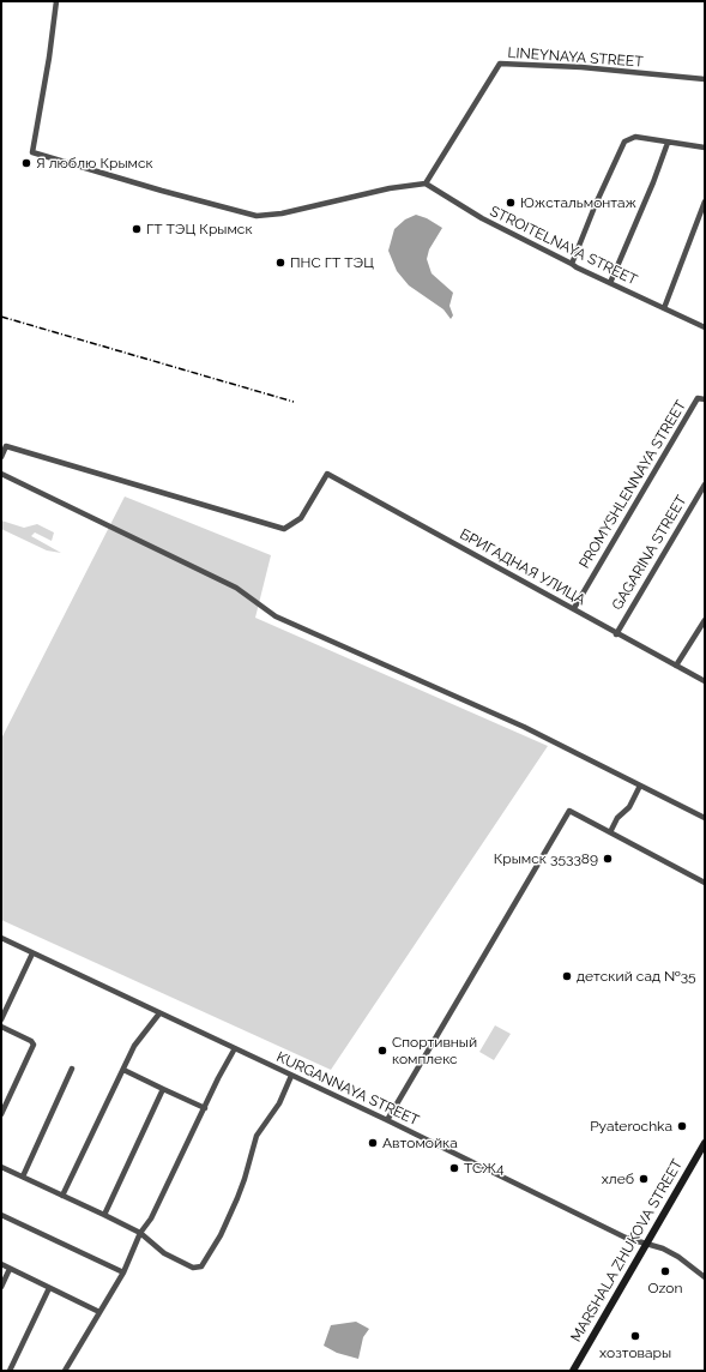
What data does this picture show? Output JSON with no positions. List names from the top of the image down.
{
  "streets": {
    "main road": ["MARSHALA ZHUKOVA STREET"],
    "street": [
      "LINEYNAYA STREET",
      "STROITELNAYA STREET",
      "PROMYSHLENNAYA STREET",
      "GAGARINA STREET",
      "БРИГАДНАЯ УЛИЦА",
      "KURGANNAYA STREET"
    ]
  },
  "crossings": [
    ["LINEYNAYA STREET", "STROITELNAYA STREET"],
    ["PROMYSHLENNAYA STREET", "БРИГАДНАЯ УЛИЦА"],
    ["GAGARINA STREET", "БРИГАДНАЯ УЛИЦА"],
    ["KURGANNAYA STREET", "MARSHALA ZHUKOVA STREET"]
  ],
  "places": [
    "Я люблю Крымск",
    "Южстальмонтаж",
    "ГТ ТЭЦ Крымск",
    "ПНС ГТ ТЭЦ",
    "Крымск 353389",
    "детский сад №35",
    "Спортивный комплекс",
    "Pyaterochka",
    "Автомойка",
    "ТСЖ4",
    "хлеб",
    "Ozon",
    "хозтовары"
  ]
}
